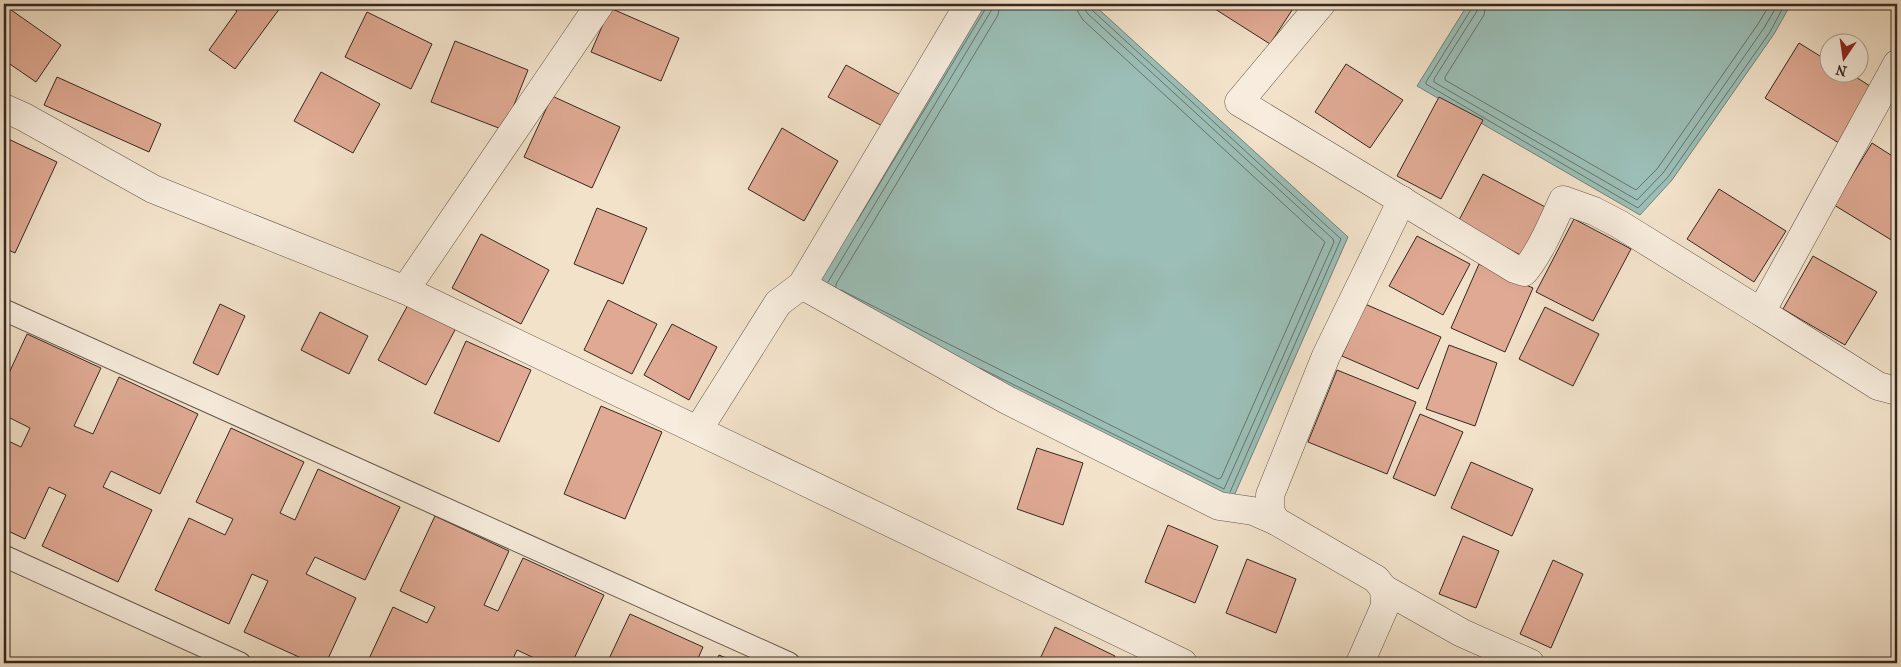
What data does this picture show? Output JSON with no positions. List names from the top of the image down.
{
  "north": "bottom"
}
